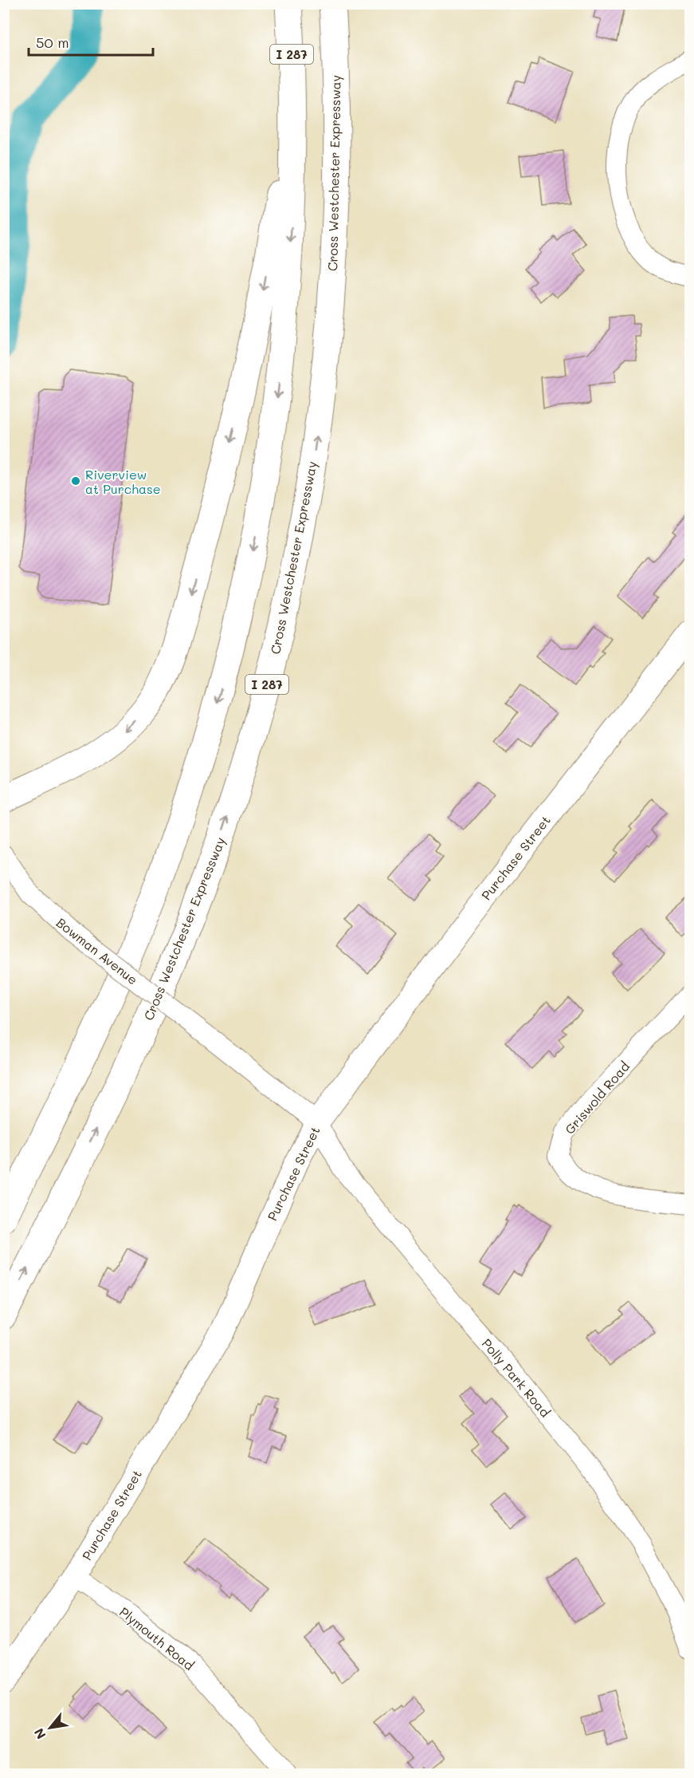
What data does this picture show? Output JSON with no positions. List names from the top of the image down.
{
  "streets": {
    "highway": ["I 287", "Cross Westchester Expressway"],
    "main road": ["Purchase Street"],
    "street": [
      "Bowman Avenue",
      "Griswold Road",
      "Polly Park Road",
      "Plymouth Road"
    ]
  },
  "crossings": [
    ["Purchase Street", "Bowman Avenue"],
    ["Purchase Street", "Polly Park Road"],
    ["Purchase Street", "Plymouth Road"],
    ["Bowman Avenue", "Polly Park Road"]
  ],
  "places": ["Riverview at Purchase"],
  "scale_bar": "50 m",
  "north": "bottom left"
}
